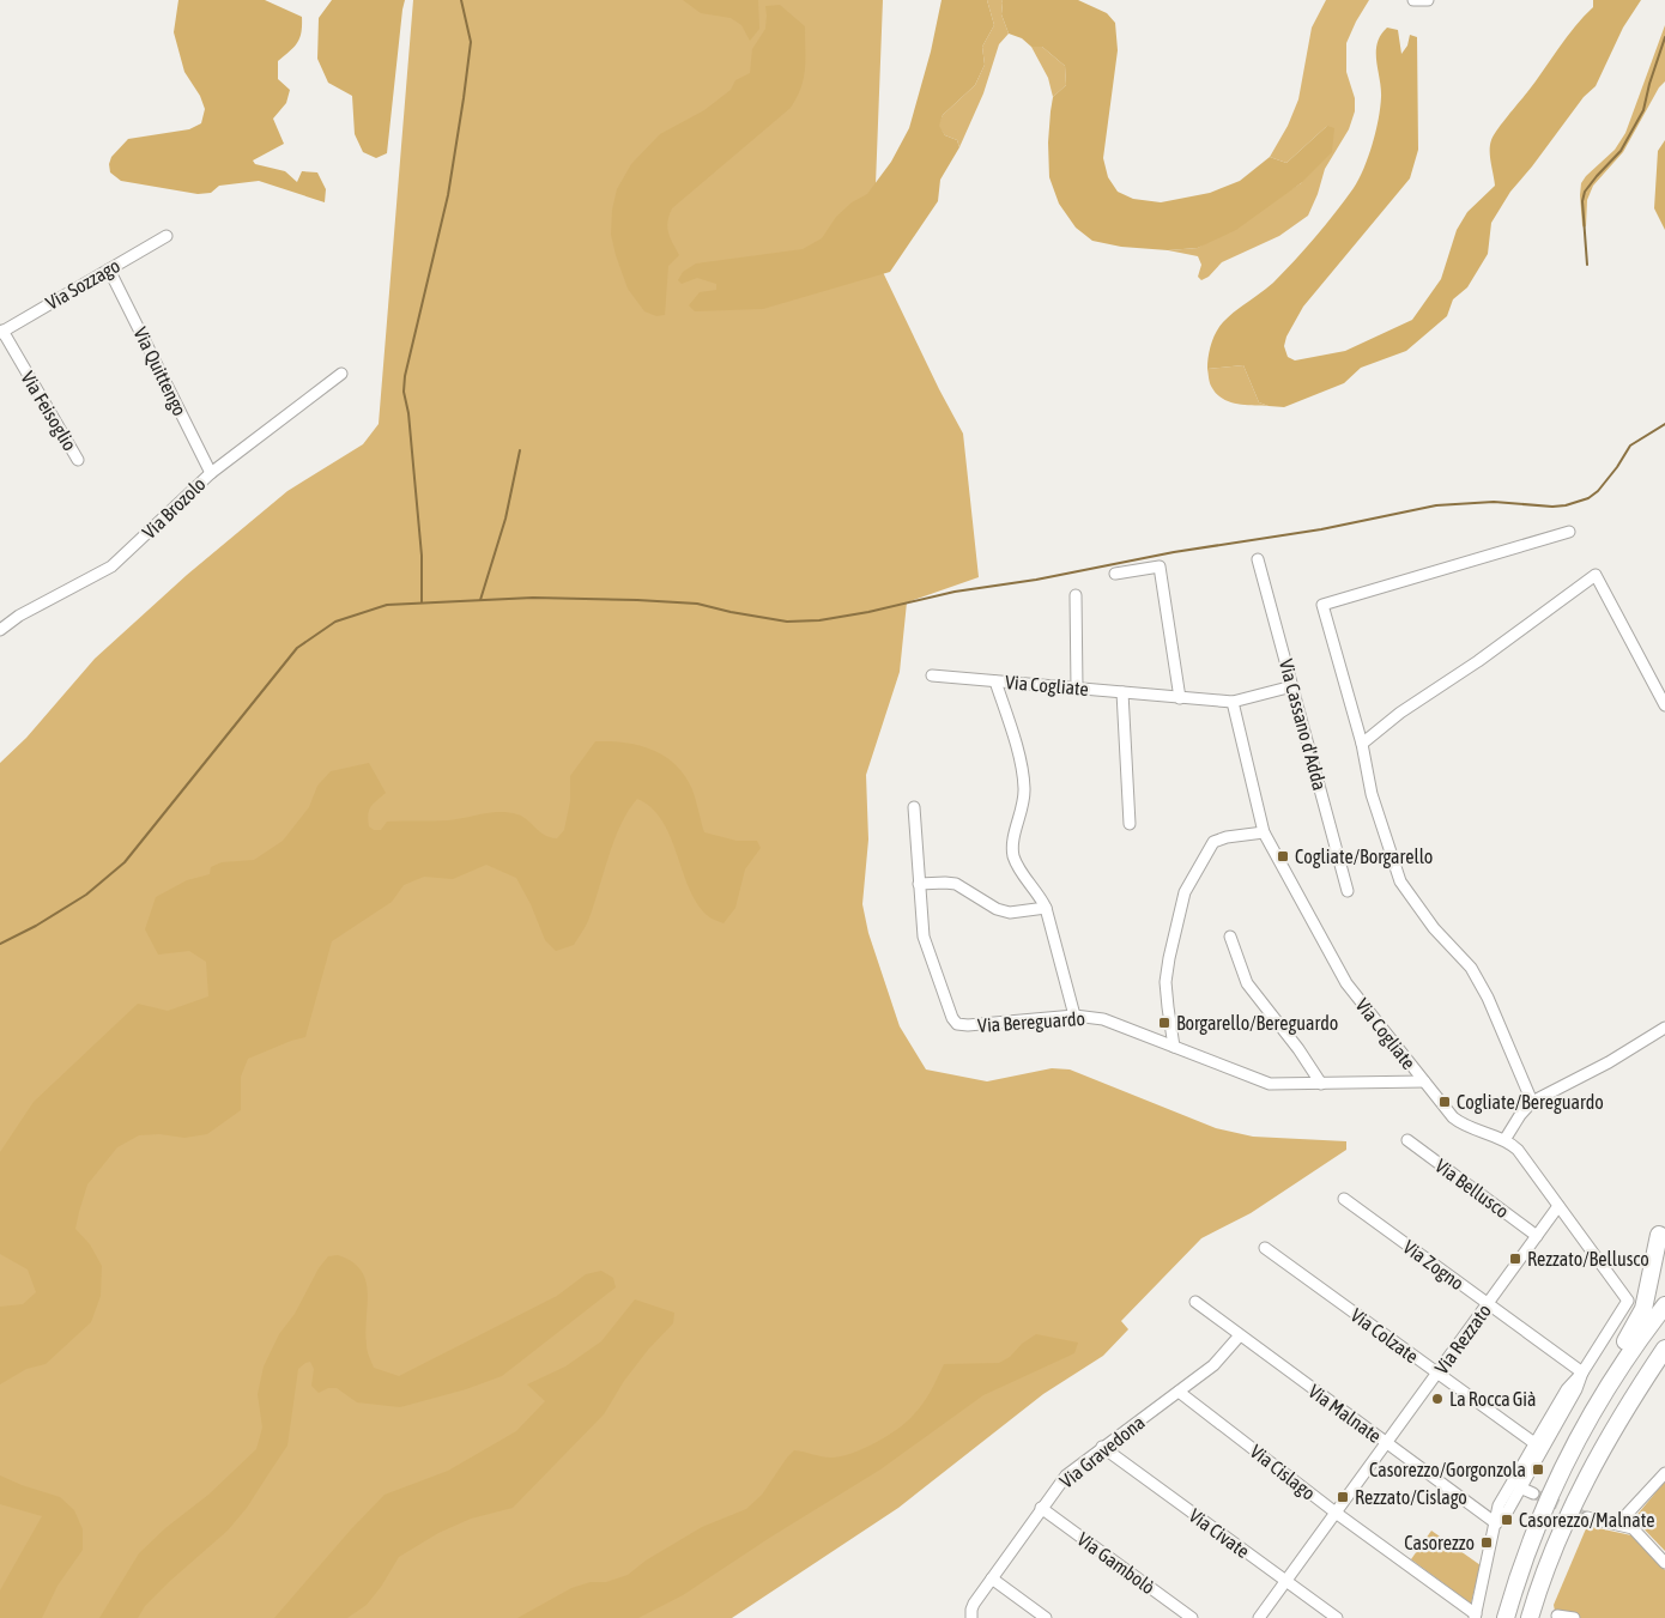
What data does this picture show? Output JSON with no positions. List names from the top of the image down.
{
  "streets": {
    "street": [
      "Via Sozzago",
      "Via Quittengo",
      "Via Feisoglio",
      "Via Brozolo",
      "Via Cogliate",
      "Via Cassano d'Adda",
      "Via Bereguardo",
      "Via Bellusco",
      "Via Zogno",
      "Via Colzate",
      "Via Rezzato",
      "Via Malnate",
      "Via Gravedona",
      "Via Cislago",
      "Via Civate",
      "Via Gambolò"
    ]
  },
  "crossings": [
    ["Via Sozzago", "Via Quittengo"],
    ["Via Sozzago", "Via Feisoglio"],
    ["Via Quittengo", "Via Brozolo"],
    ["Via Cogliate", "Via Cassano d'Adda"],
    ["Via Cogliate", "Via Bereguardo"],
    ["Via Cogliate", "Via Zogno"],
    ["Via Cogliate", "Via Rezzato"],
    ["Via Bellusco", "Via Rezzato"],
    ["Via Zogno", "Via Rezzato"],
    ["Via Colzate", "Via Rezzato"],
    ["Via Rezzato", "Via Malnate"],
    ["Via Rezzato", "Via Cislago"],
    ["Via Rezzato", "Via Civate"],
    ["Via Malnate", "Via Gravedona"],
    ["Via Gravedona", "Via Cislago"],
    ["Via Gravedona", "Via Civate"],
    ["Via Gravedona", "Via Gambolò"]
  ],
  "places": {
    "transit": [
      "Cogliate/Borgarello",
      "Borgarello/Bereguardo",
      "Cogliate/Bereguardo",
      "Rezzato/Bellusco",
      "Casorezzo/Gorgonzola",
      "Rezzato/Cislago",
      "Casorezzo/Malnate",
      "Casorezzo"
    ],
    "other": ["La Rocca Già"]
  }
}
